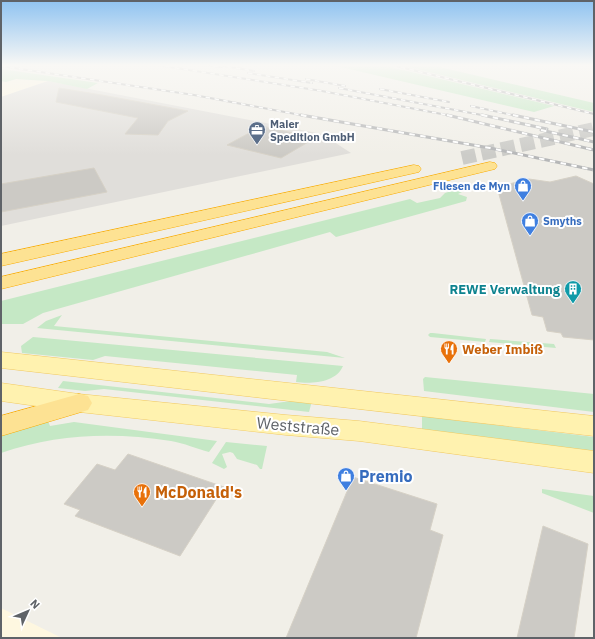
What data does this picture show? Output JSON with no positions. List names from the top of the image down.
{
  "streets": {
    "main road": ["Weststraße"]
  },
  "places": {
    "office": ["Maier Spedition GmbH"],
    "shop": ["Fliesen de Myn", "Smyths", "Premio"],
    "building": ["REWE Verwaltung"],
    "restaurant": ["Weber Imbiß", "McDonald's"]
  },
  "north": "top right"
}
